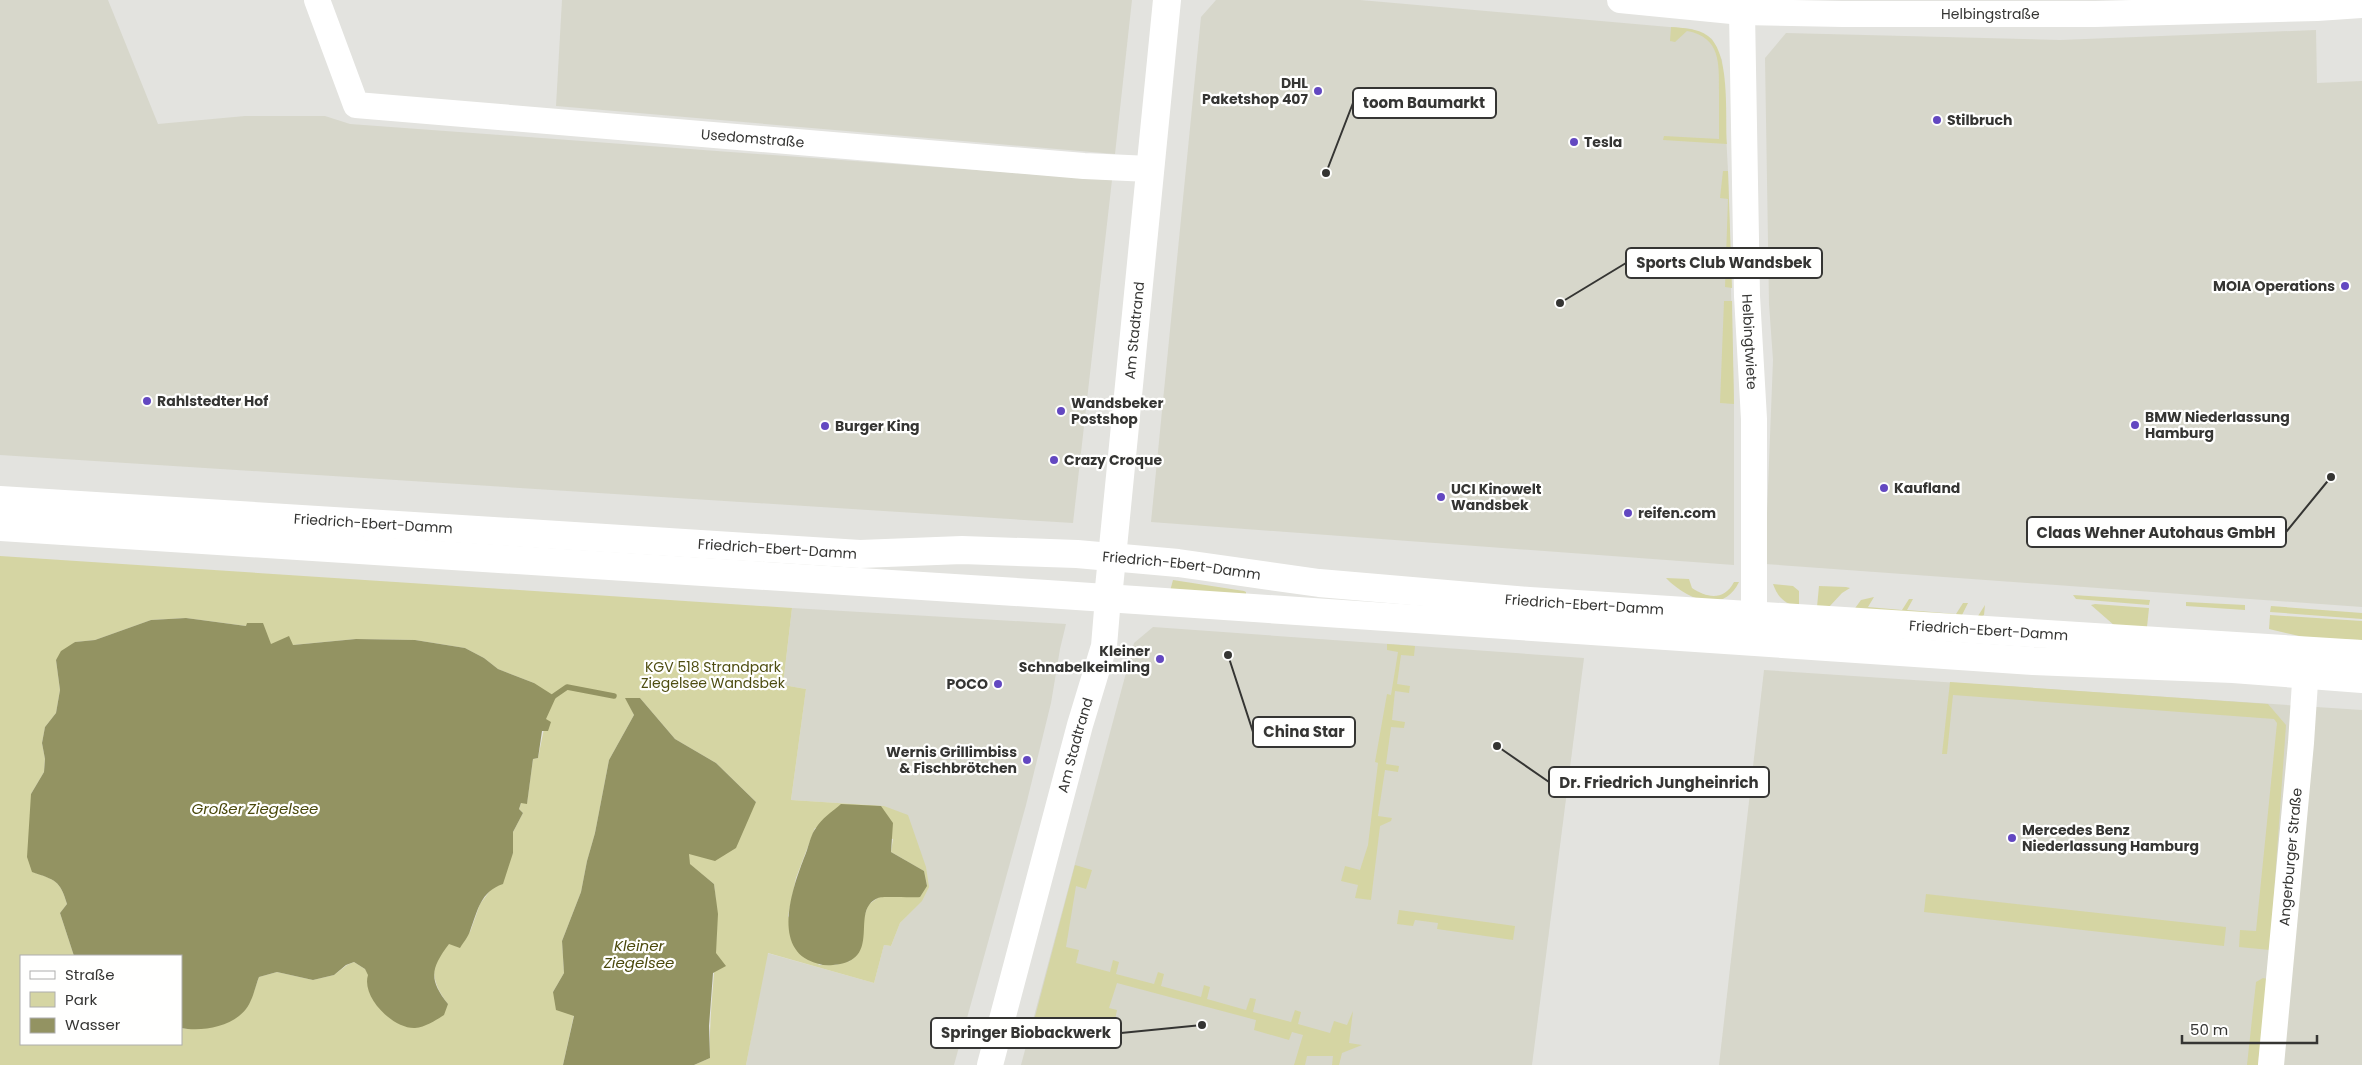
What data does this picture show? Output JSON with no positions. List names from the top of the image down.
{
  "streets": {
    "main road": ["Am Stadtrand", "Friedrich-Ebert-Damm"],
    "street": [
      "Helbingstraße",
      "Usedomstraße",
      "Helbingtwiete",
      "Angerburger Straße"
    ]
  },
  "crossings": [
    ["Helbingstraße", "Helbingtwiete"],
    ["Usedomstraße", "Am Stadtrand"],
    ["Am Stadtrand", "Friedrich-Ebert-Damm"],
    ["Helbingtwiete", "Friedrich-Ebert-Damm"],
    ["Friedrich-Ebert-Damm", "Angerburger Straße"]
  ],
  "water": ["Großer Ziegelsee", "Kleiner Ziegelsee"],
  "parks": ["KGV 518 Strandpark Ziegelsee Wandsbek"],
  "places": [
    "DHL Paketshop 407",
    "Stilbruch",
    "Tesla",
    "toom Baumarkt",
    "MOIA Operations",
    "Sports Club Wandsbek",
    "Rahlstedter Hof",
    "Wandsbeker Postshop",
    "BMW Niederlassung Hamburg",
    "Burger King",
    "Crazy Croque",
    "Claas Wehner Autohaus GmbH",
    "Kaufland",
    "UCI Kinowelt Wandsbek",
    "reifen.com",
    "China Star",
    "Kleiner Schnabelkeimling",
    "POCO",
    "Dr. Friedrich Jungheinrich",
    "Wernis Grillimbiss & Fischbrötchen",
    "Mercedes Benz Niederlassung Hamburg",
    "Springer Biobackwerk"
  ],
  "legend": ["Straße", "Park", "Wasser"],
  "scale_bar": "50 m"
}
